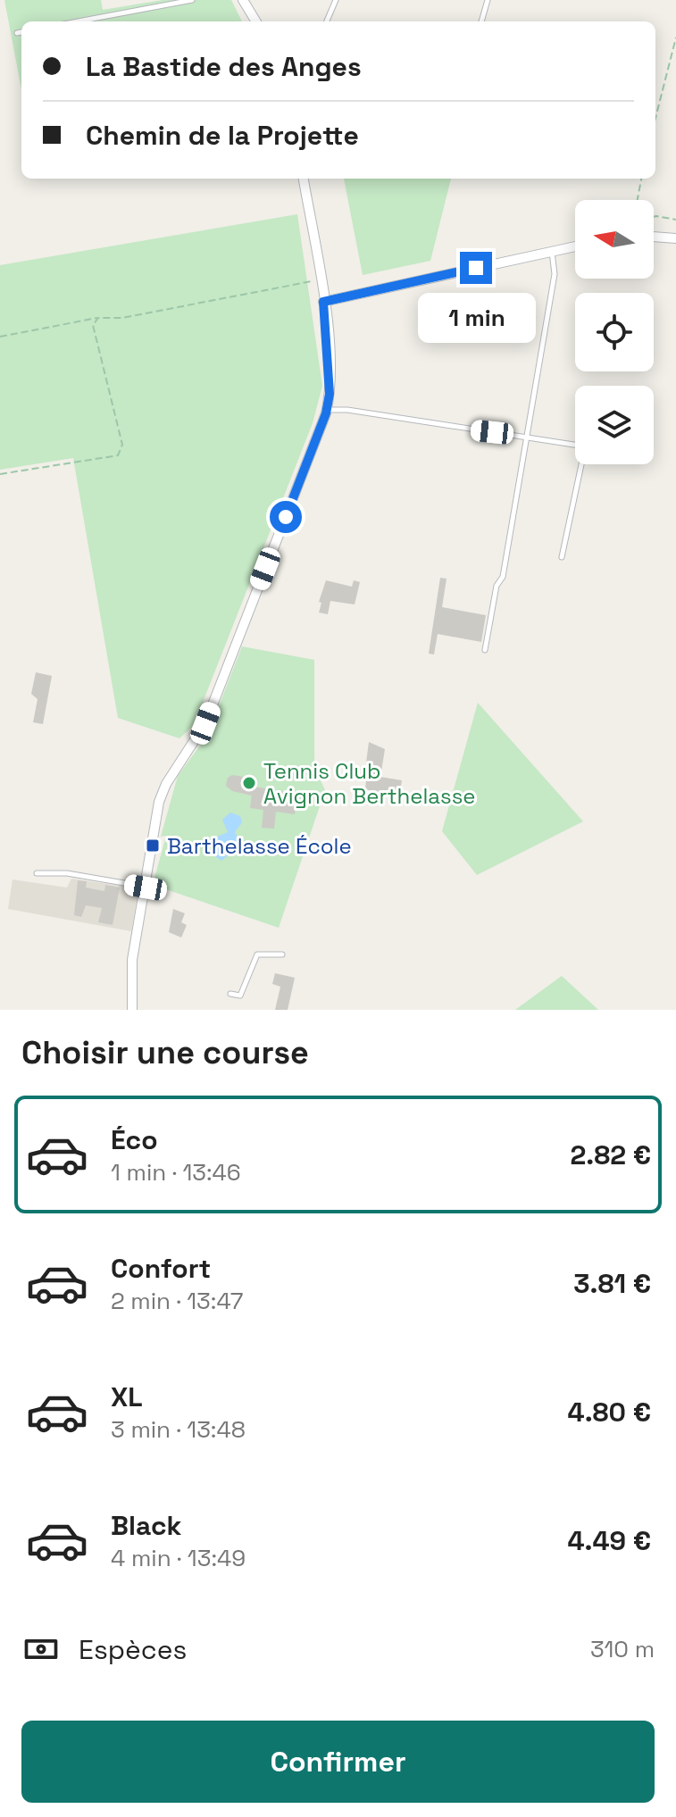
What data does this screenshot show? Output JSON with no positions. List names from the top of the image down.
{
  "places": {
    "other": ["Tennis Club Avignon Berthelasse"],
    "transit": ["Barthelasse École"]
  },
  "north": "left",
  "page": {
    "banner": ["La Bastide des Anges", "Chemin de la Projette"],
    "bubble": "1 min",
    "heading": "Choisir une course",
    "list": [
      {
        "name": "Éco",
        "note": "1 min · 13:46",
        "value": "2.82 €"
      },
      {
        "name": "Confort",
        "note": "2 min · 13:47",
        "value": "3.81 €"
      },
      {
        "name": "XL",
        "note": "3 min · 13:48",
        "value": "4.80 €"
      },
      {
        "name": "Black",
        "note": "4 min · 13:49",
        "value": "4.49 €"
      }
    ],
    "pay": ["Espèces", "310 m"],
    "buttons": "Confirmer"
  }
}
